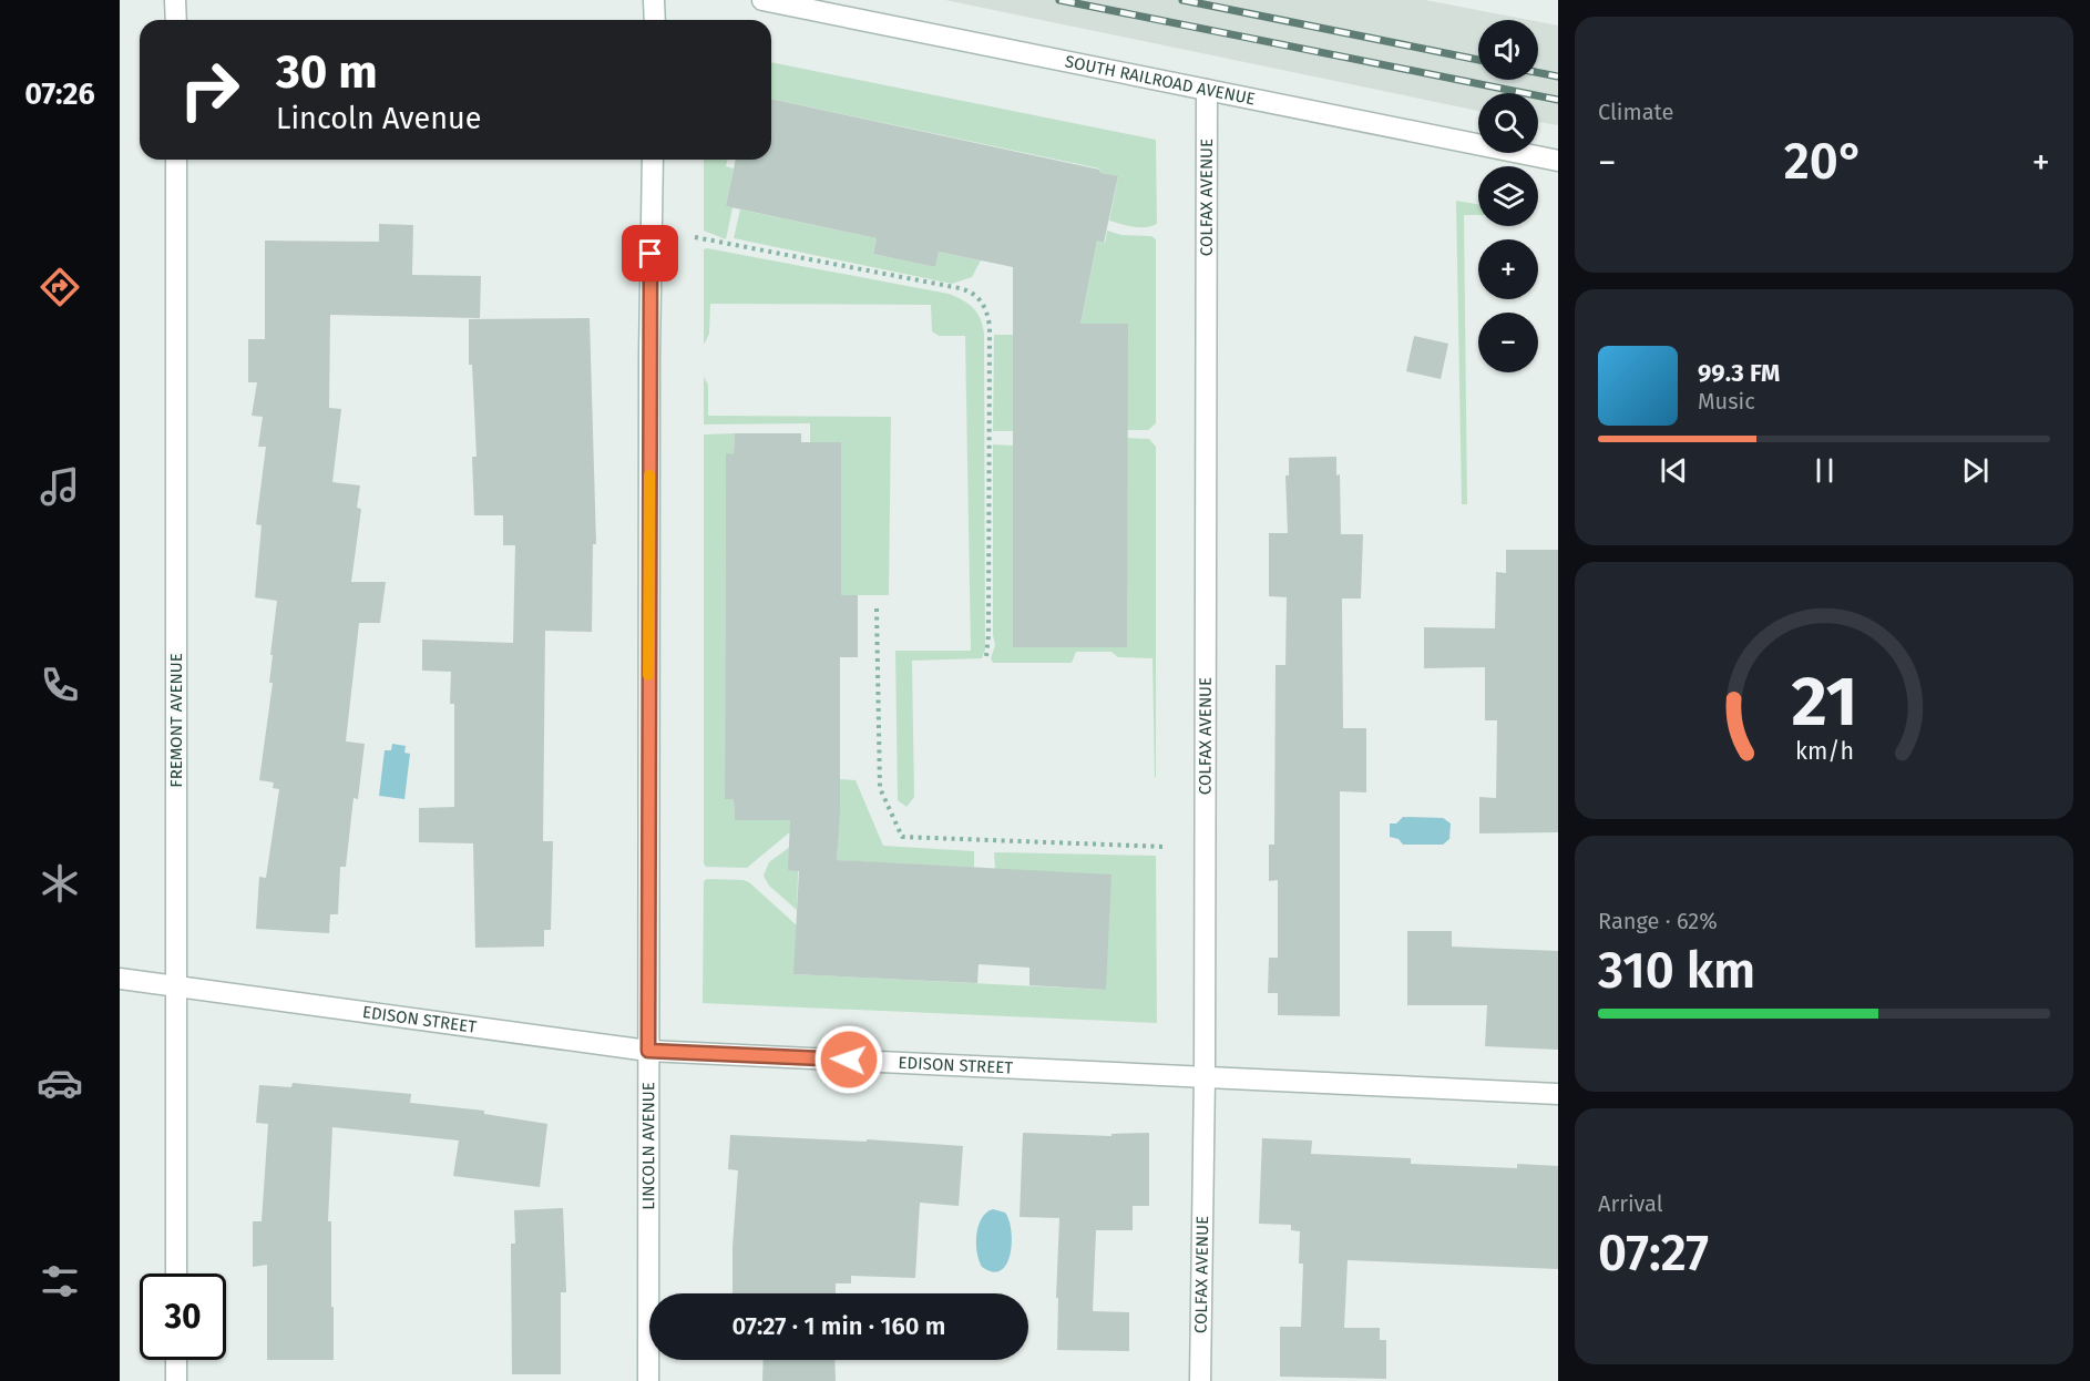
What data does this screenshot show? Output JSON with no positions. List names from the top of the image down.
{
  "streets": {
    "street": [
      "SOUTH RAILROAD AVENUE",
      "COLFAX AVENUE",
      "FREMONT AVENUE",
      "EDISON STREET",
      "LINCOLN AVENUE"
    ]
  },
  "crossings": [
    ["SOUTH RAILROAD AVENUE", "COLFAX AVENUE"],
    ["COLFAX AVENUE", "EDISON STREET"],
    ["FREMONT AVENUE", "EDISON STREET"],
    ["EDISON STREET", "LINCOLN AVENUE"]
  ],
  "page": {
    "tabs": "07:26",
    "tile": [
      "Climate",
      ["Range · 62%", "310 km"],
      ["Arrival", "07:27"]
    ],
    "map_buttons": ["+", "−"],
    "turn": ["30 m", "Lincoln Avenue"],
    "heat": ["−", "20°", "+"],
    "song": ["99.3 FM", "Music"],
    "limit": "30",
    "trip": "07:27 · 1 min · 160 m",
    "gauge": ["21", "km/h"]
  }
}
